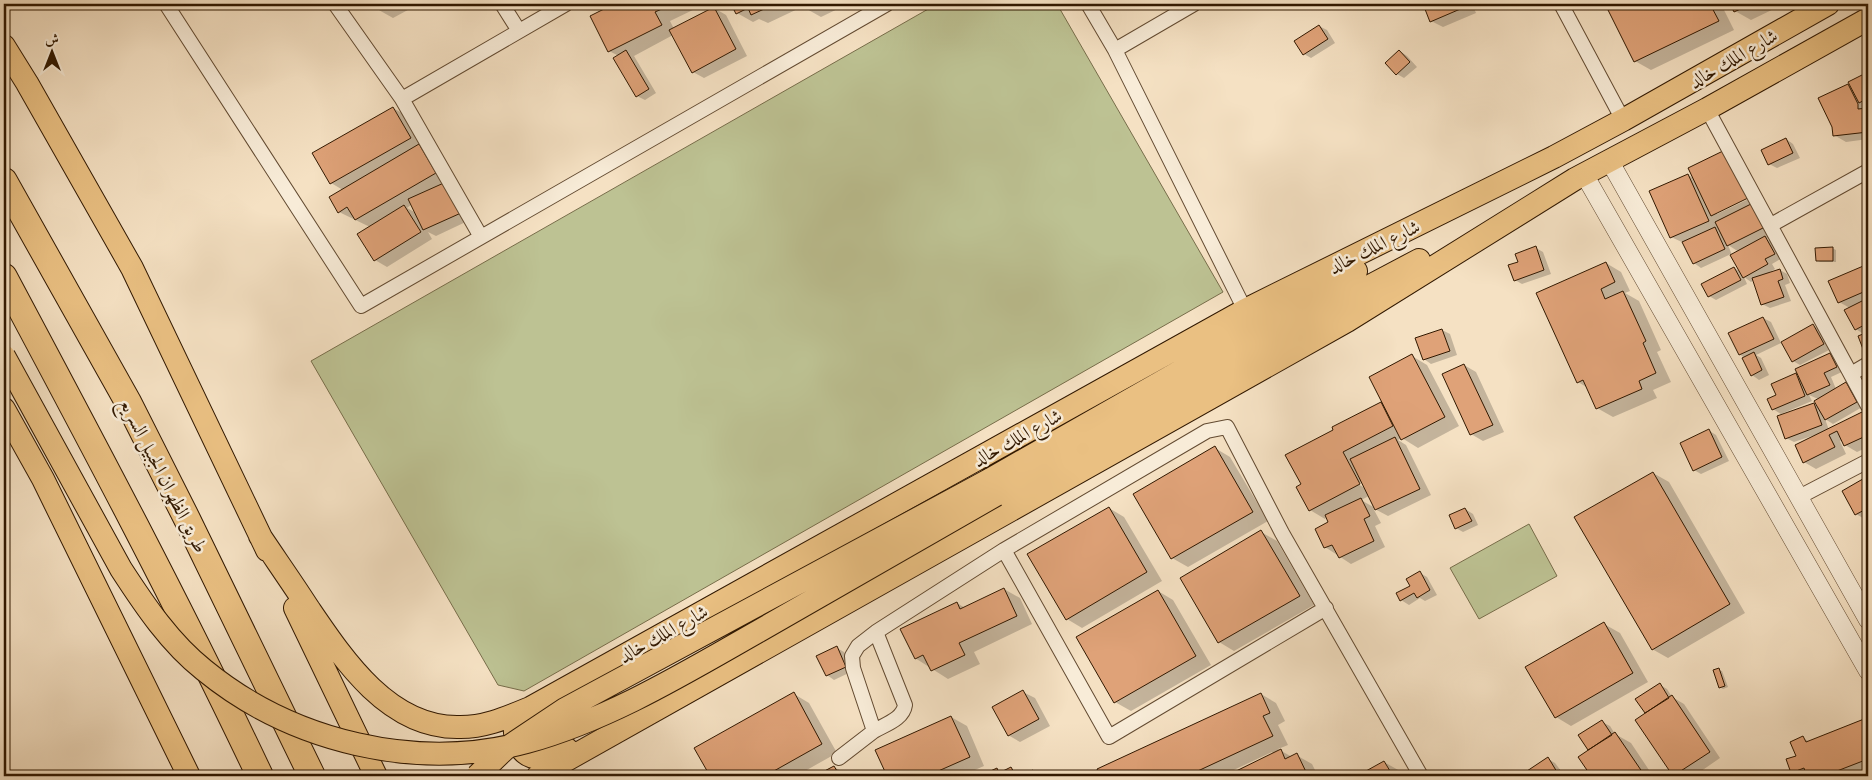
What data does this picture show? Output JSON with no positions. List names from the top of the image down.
{
  "streets": {
    "highway": ["طريق الظهران الجبيل السريع"],
    "main road": ["شارع الملك خالد"]
  },
  "north": "top"
}
